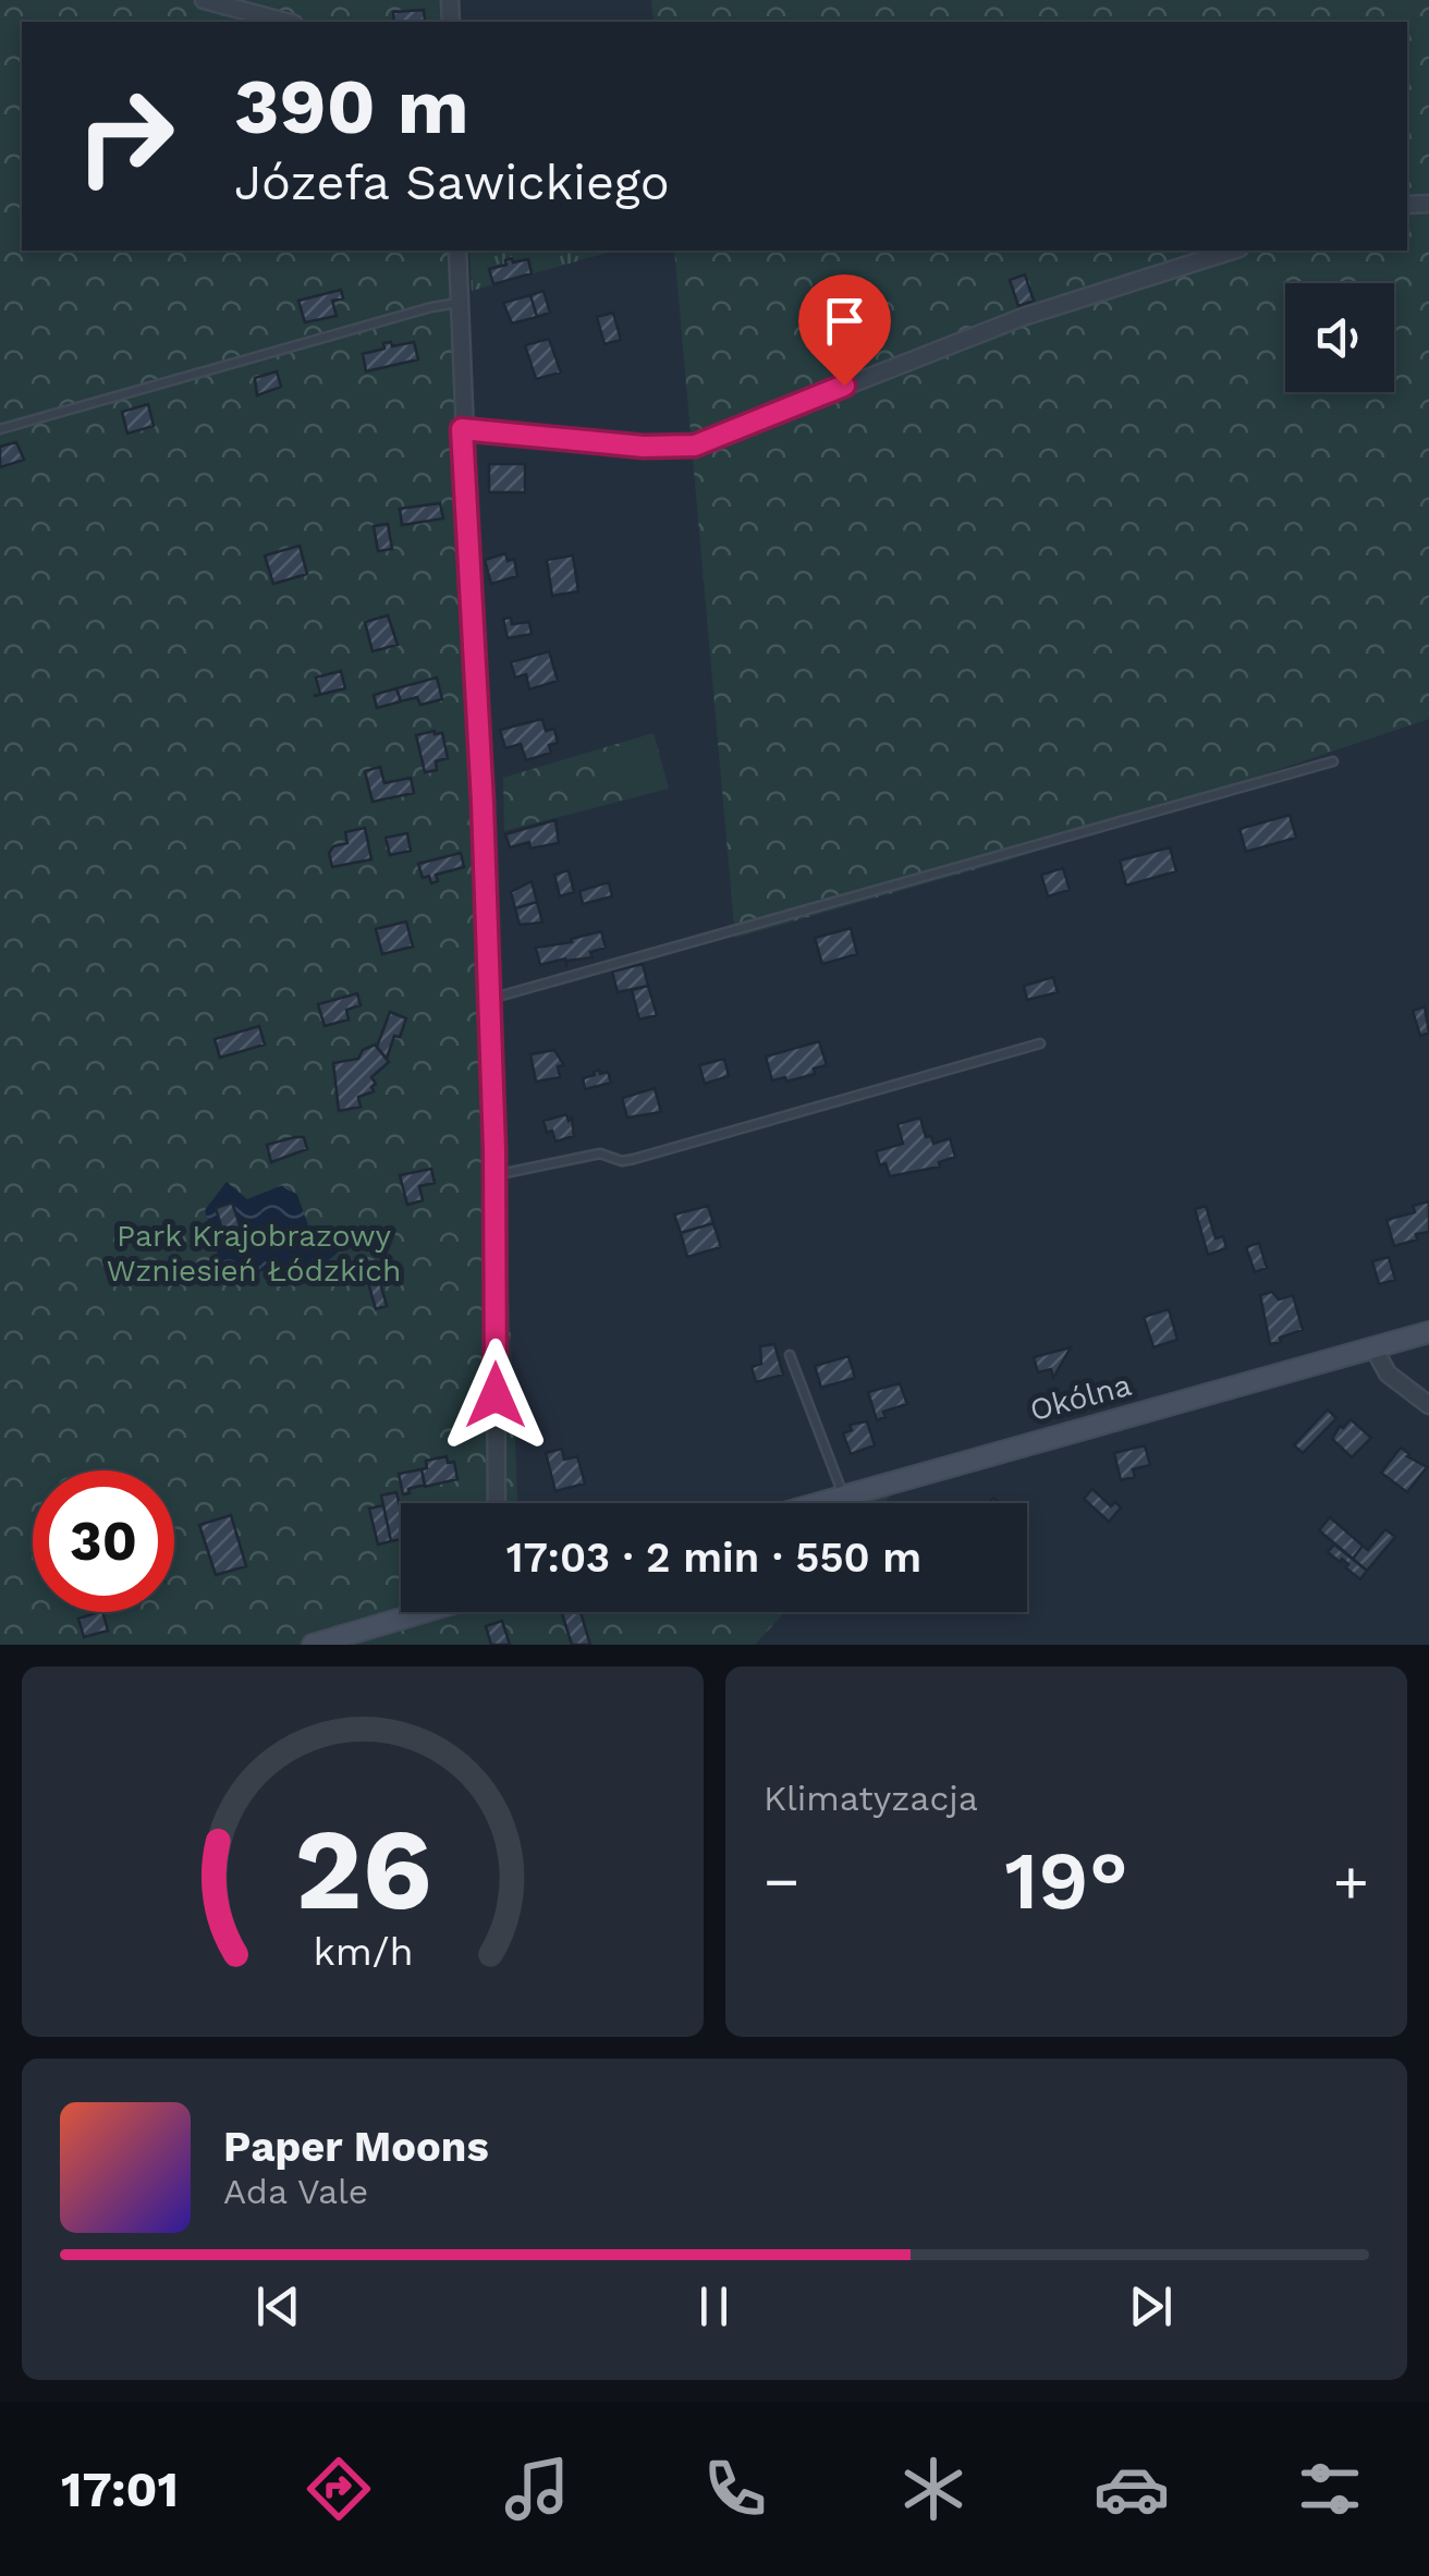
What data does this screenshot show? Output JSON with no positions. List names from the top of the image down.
{
  "streets": {
    "street": ["Okólna"]
  },
  "parks": ["Park Krajobrazowy Wzniesień Łódzkich"],
  "page": {
    "turn": ["390 m", "Józefa Sawickiego"],
    "limit": "30",
    "trip": "17:03 · 2 min · 550 m",
    "tile": "Klimatyzacja",
    "heat": ["−", "19°", "+"],
    "song": ["Paper Moons", "Ada Vale"],
    "tabs": "17:01",
    "gauge": ["26", "km/h"]
  }
}
